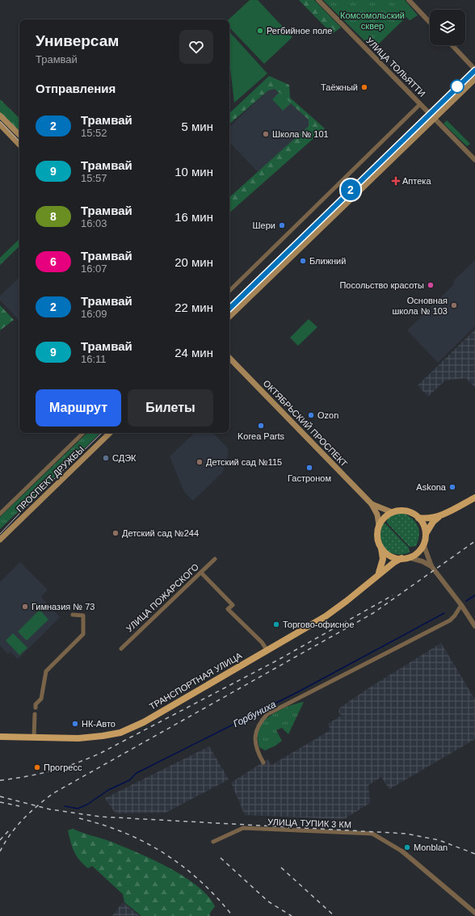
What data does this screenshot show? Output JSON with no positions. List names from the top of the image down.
{
  "streets": {
    "main road": ["ОКТЯБРЬСКИЙ ПРОСПЕКТ", "ПРОСПЕКТ ДРУЖБЫ", "ТРАНСПОРТНАЯ УЛИЦА"],
    "street": ["УЛИЦА ТОЛЬЯТТИ", "УЛИЦА ПОЖАРСКОГО", "УЛИЦА ТУПИК 3 КМ"]
  },
  "crossings": [
    ["ОКТЯБРЬСКИЙ ПРОСПЕКТ", "ТРАНСПОРТНАЯ УЛИЦА"]
  ],
  "water": ["Горбуниха"],
  "parks": ["Комсомольский сквер"],
  "places": {
    "other": [
      "Регбийное поле",
      "Таёжный",
      "Школа № 101",
      "Шери",
      "Ближний",
      "Посольство красоты",
      "Основная школа № 103",
      "Ozon",
      "Korea Parts",
      "СДЭК",
      "Детский сад №115",
      "Гастроном",
      "Askona",
      "Детский сад №244",
      "Гимназия № 73",
      "Торгово-офисное",
      "НК-Авто",
      "Прогресс",
      "Monblan"
    ],
    "health": ["Аптека"]
  },
  "lines": ["tram line 2"],
  "page": {
    "on_map": "2",
    "heading": [
      ["Универсам", "Трамвай"],
      "Отправления"
    ],
    "list": [
      {
        "mark": "2",
        "name": "Трамвай",
        "note": "15:52",
        "value": "5 мин"
      },
      {
        "mark": "9",
        "name": "Трамвай",
        "note": "15:57",
        "value": "10 мин"
      },
      {
        "mark": "8",
        "name": "Трамвай",
        "note": "16:03",
        "value": "16 мин"
      },
      {
        "mark": "6",
        "name": "Трамвай",
        "note": "16:07",
        "value": "20 мин"
      },
      {
        "mark": "2",
        "name": "Трамвай",
        "note": "16:09",
        "value": "22 мин"
      },
      {
        "mark": "9",
        "name": "Трамвай",
        "note": "16:11",
        "value": "24 мин"
      }
    ],
    "buttons": ["Маршрут", "Билеты"]
  }
}
